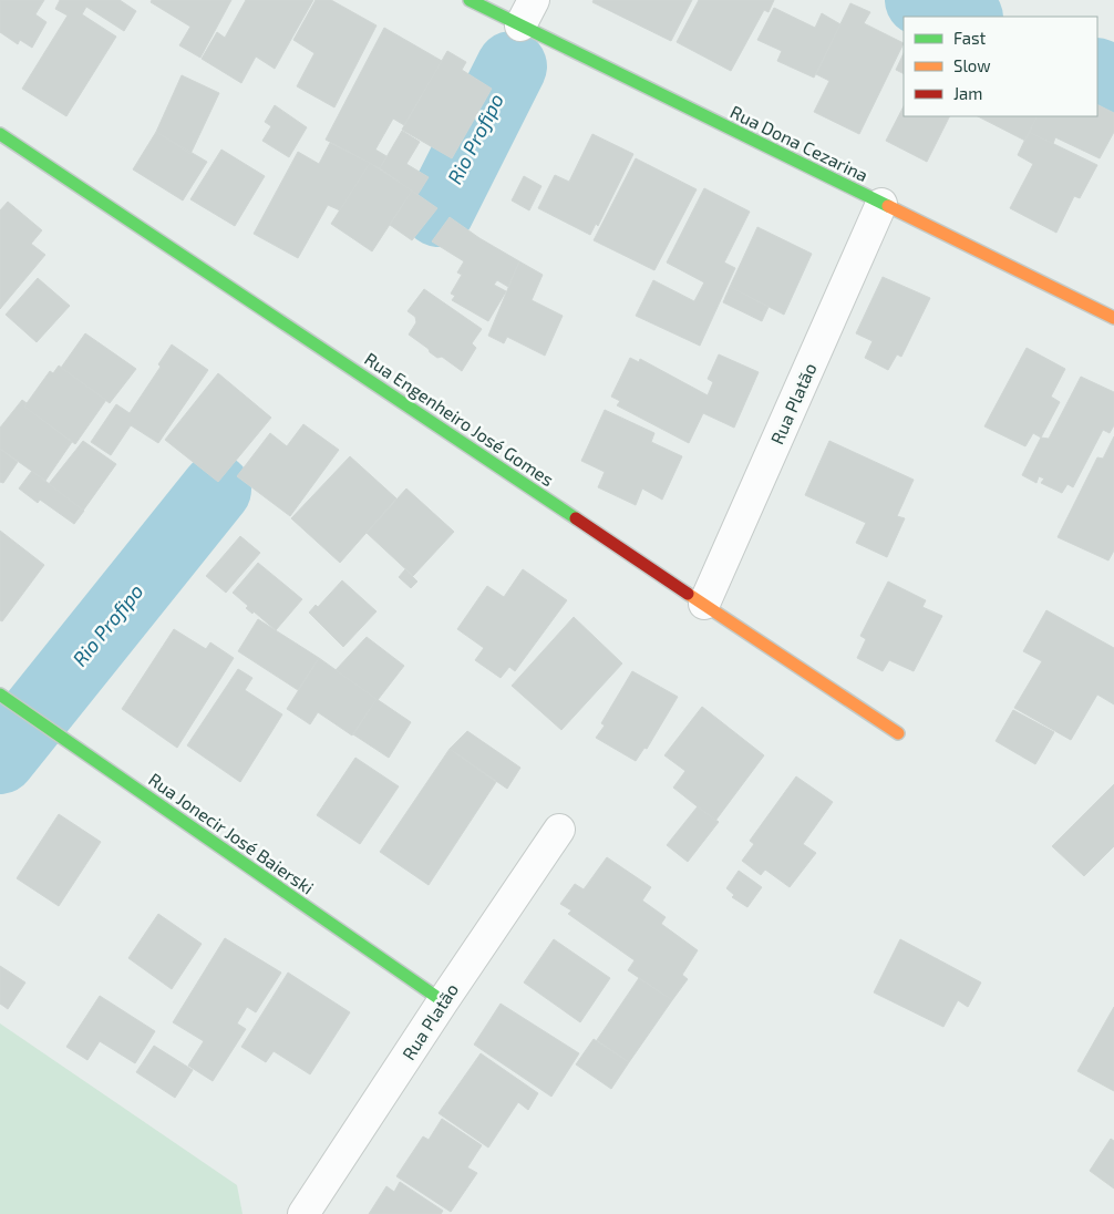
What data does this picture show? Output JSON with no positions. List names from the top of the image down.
{
  "streets": {
    "street": [
      "Rua Dona Cezarina",
      "Rua Platão",
      "Rua Engenheiro José Gomes",
      "Rua Jonecir José Baierski"
    ]
  },
  "crossings": [
    ["Rua Dona Cezarina", "Rua Platão"],
    ["Rua Platão", "Rua Engenheiro José Gomes"],
    ["Rua Platão", "Rua Jonecir José Baierski"]
  ],
  "water": ["Rio Profipo"],
  "legend": ["Fast", "Slow", "Jam"]
}
